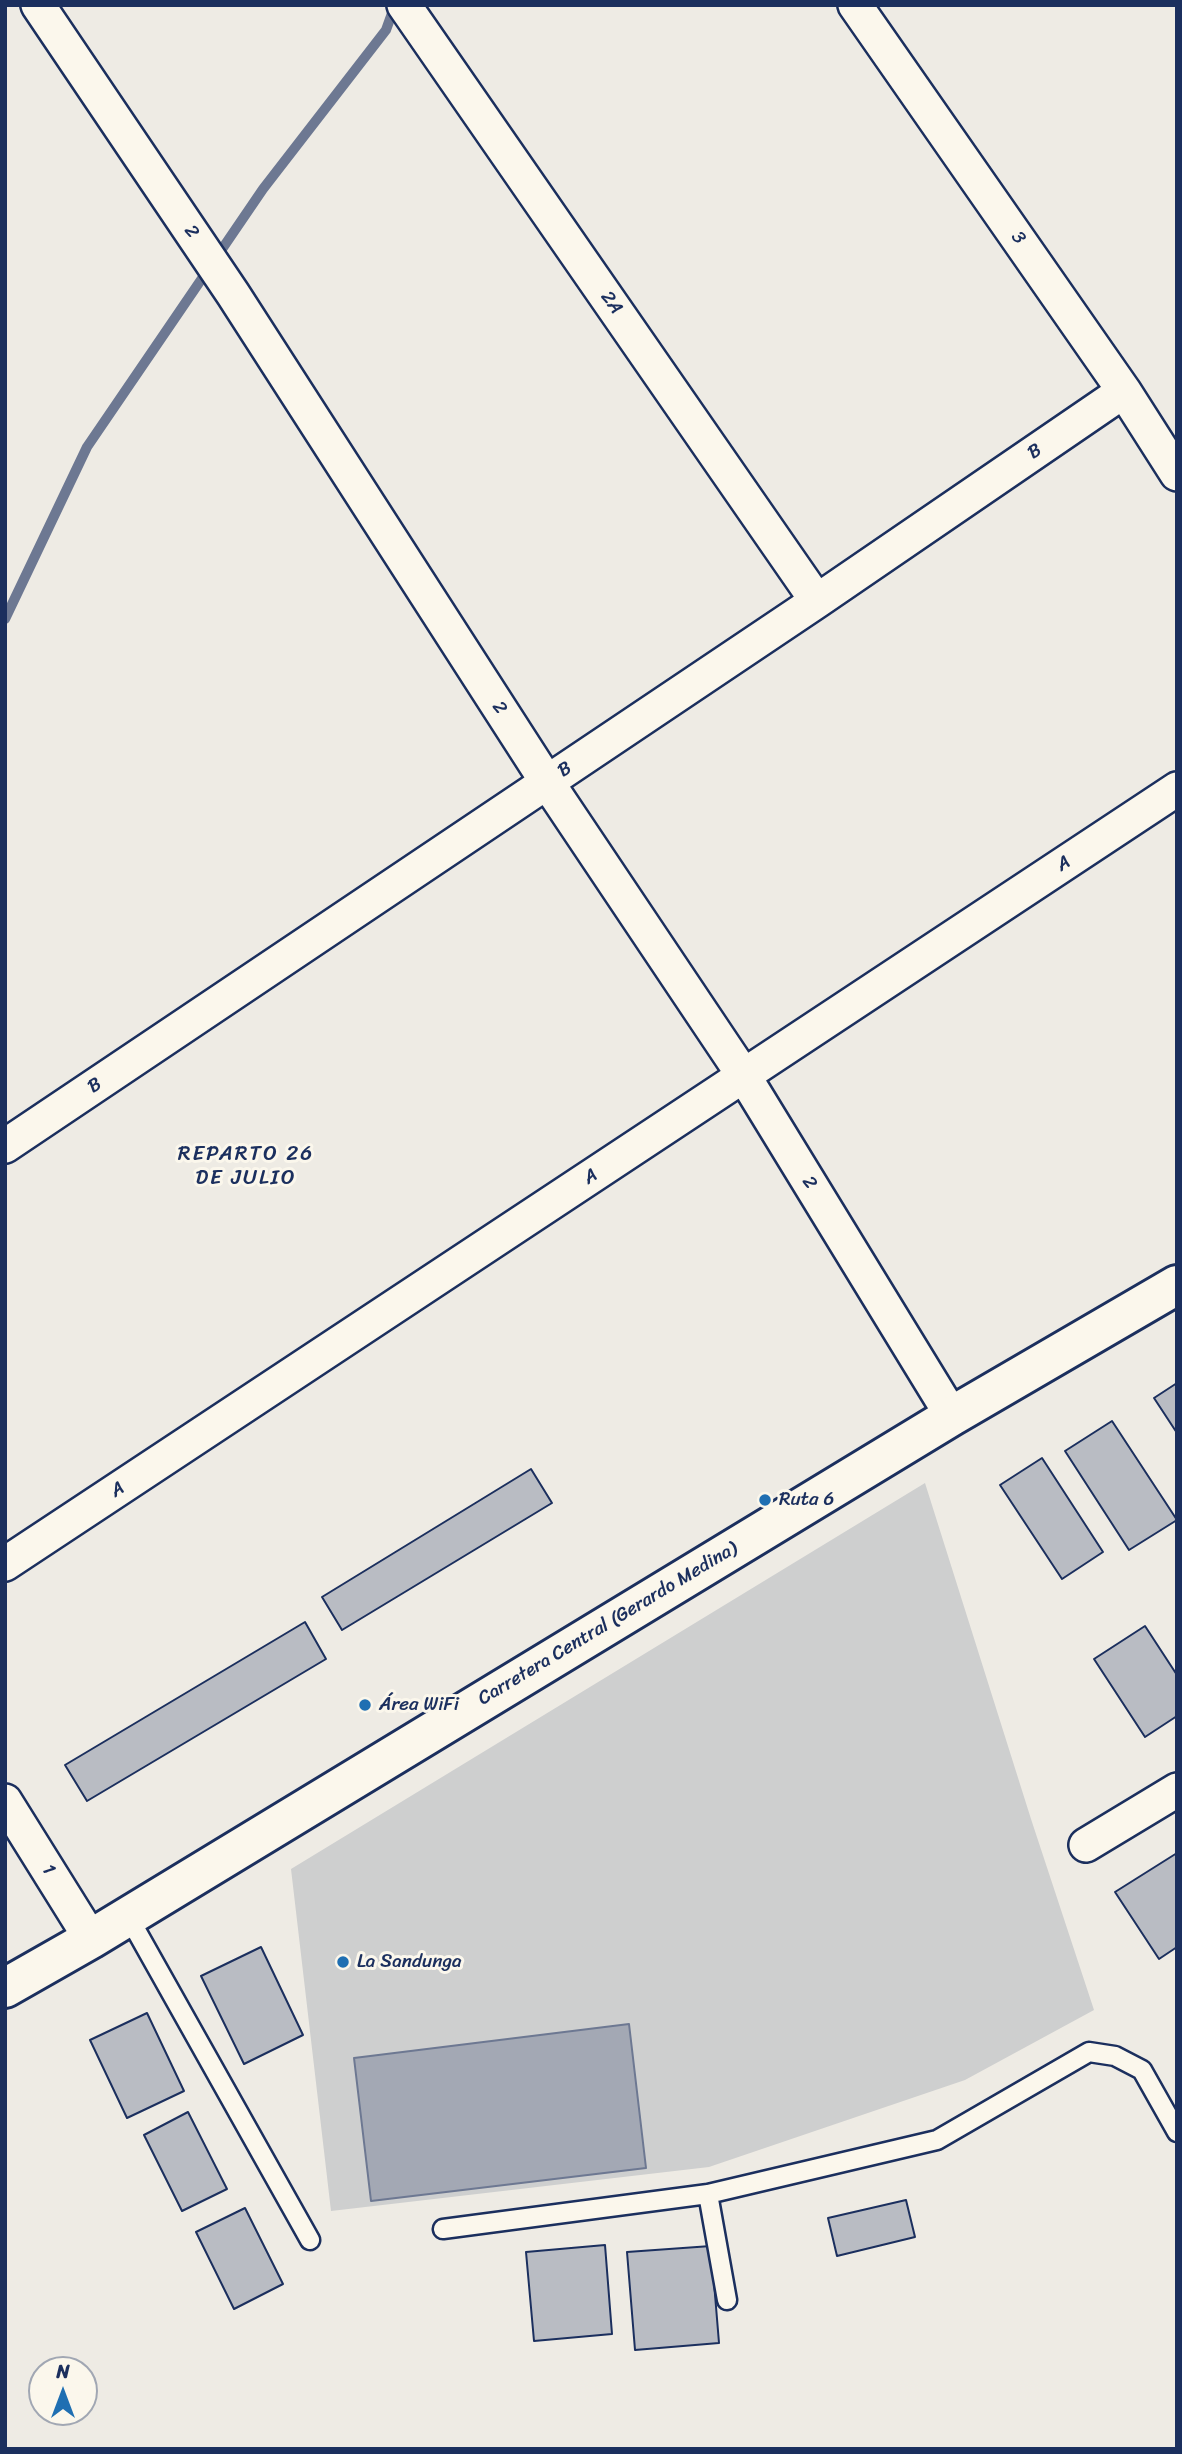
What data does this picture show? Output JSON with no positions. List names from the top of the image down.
{
  "streets": {
    "main road": ["Carretera Central (Gerardo Medina)"],
    "street": [
      "2",
      "3",
      "2A",
      "B",
      "A",
      "1"
    ]
  },
  "crossings": [
    ["2", "B"],
    ["2", "A"],
    ["2", "Carretera Central (Gerardo Medina)"],
    ["3", "B"],
    ["2A", "B"],
    ["Carretera Central (Gerardo Medina)", "1"]
  ],
  "districts": ["REPARTO 26 DE JULIO"],
  "places": ["Ruta 6", "Área WiFi", "La Sandunga"],
  "north": "top"
}
